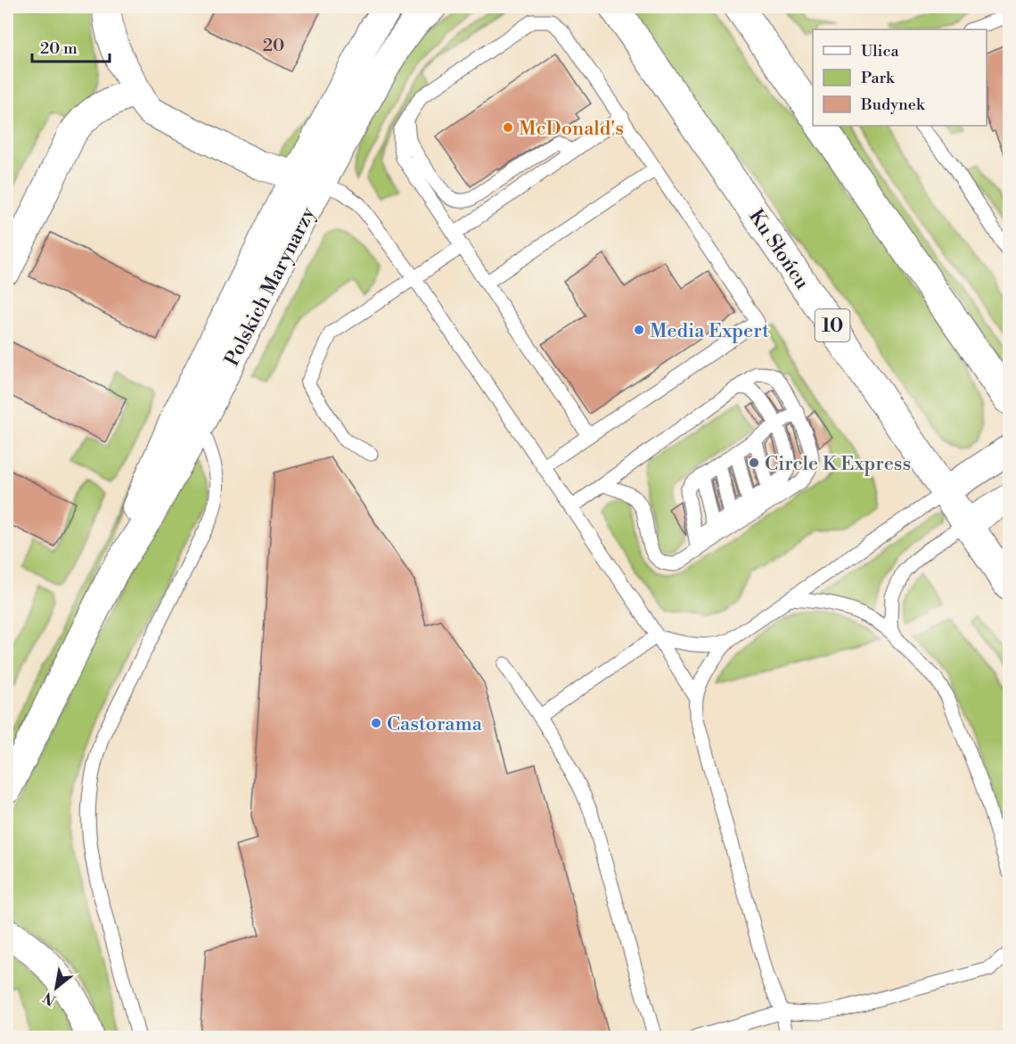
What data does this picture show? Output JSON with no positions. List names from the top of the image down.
{
  "streets": {
    "main road": ["Ku Słońcu", "10"],
    "street": ["Polskich Marynarzy"]
  },
  "places": [
    "McDonald's",
    "Media Expert",
    "Circle K Express",
    "Castorama"
  ],
  "house_numbers": ["20"],
  "legend": ["Ulica", "Park", "Budynek"],
  "scale_bar": "20 m",
  "north": "bottom left"
}
